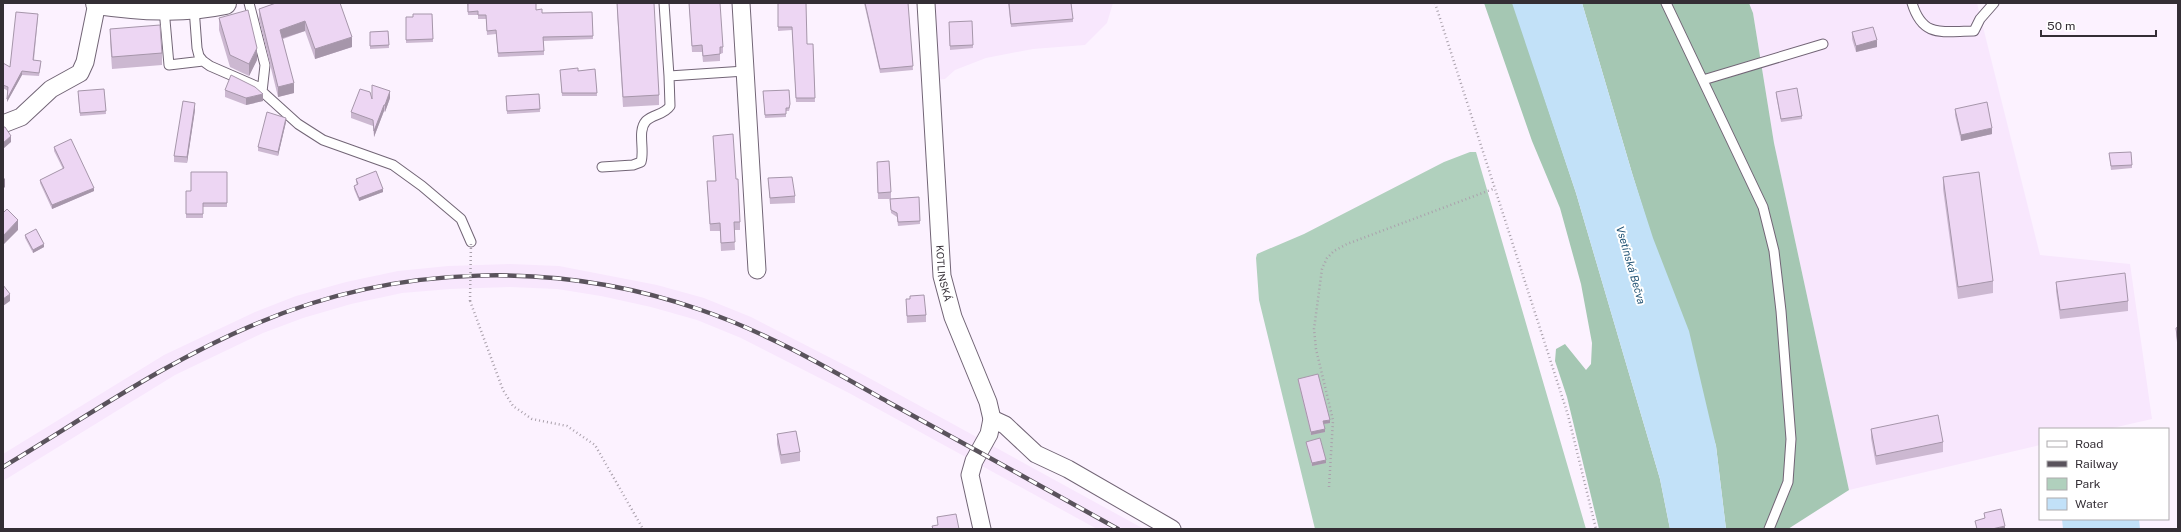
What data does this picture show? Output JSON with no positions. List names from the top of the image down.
{
  "streets": {
    "street": ["KOTLINSKÁ"]
  },
  "water": ["Vsetínská Bečva"],
  "legend": [
    "Road",
    "Railway",
    "Park",
    "Water"
  ],
  "scale_bar": "50 m"
}
